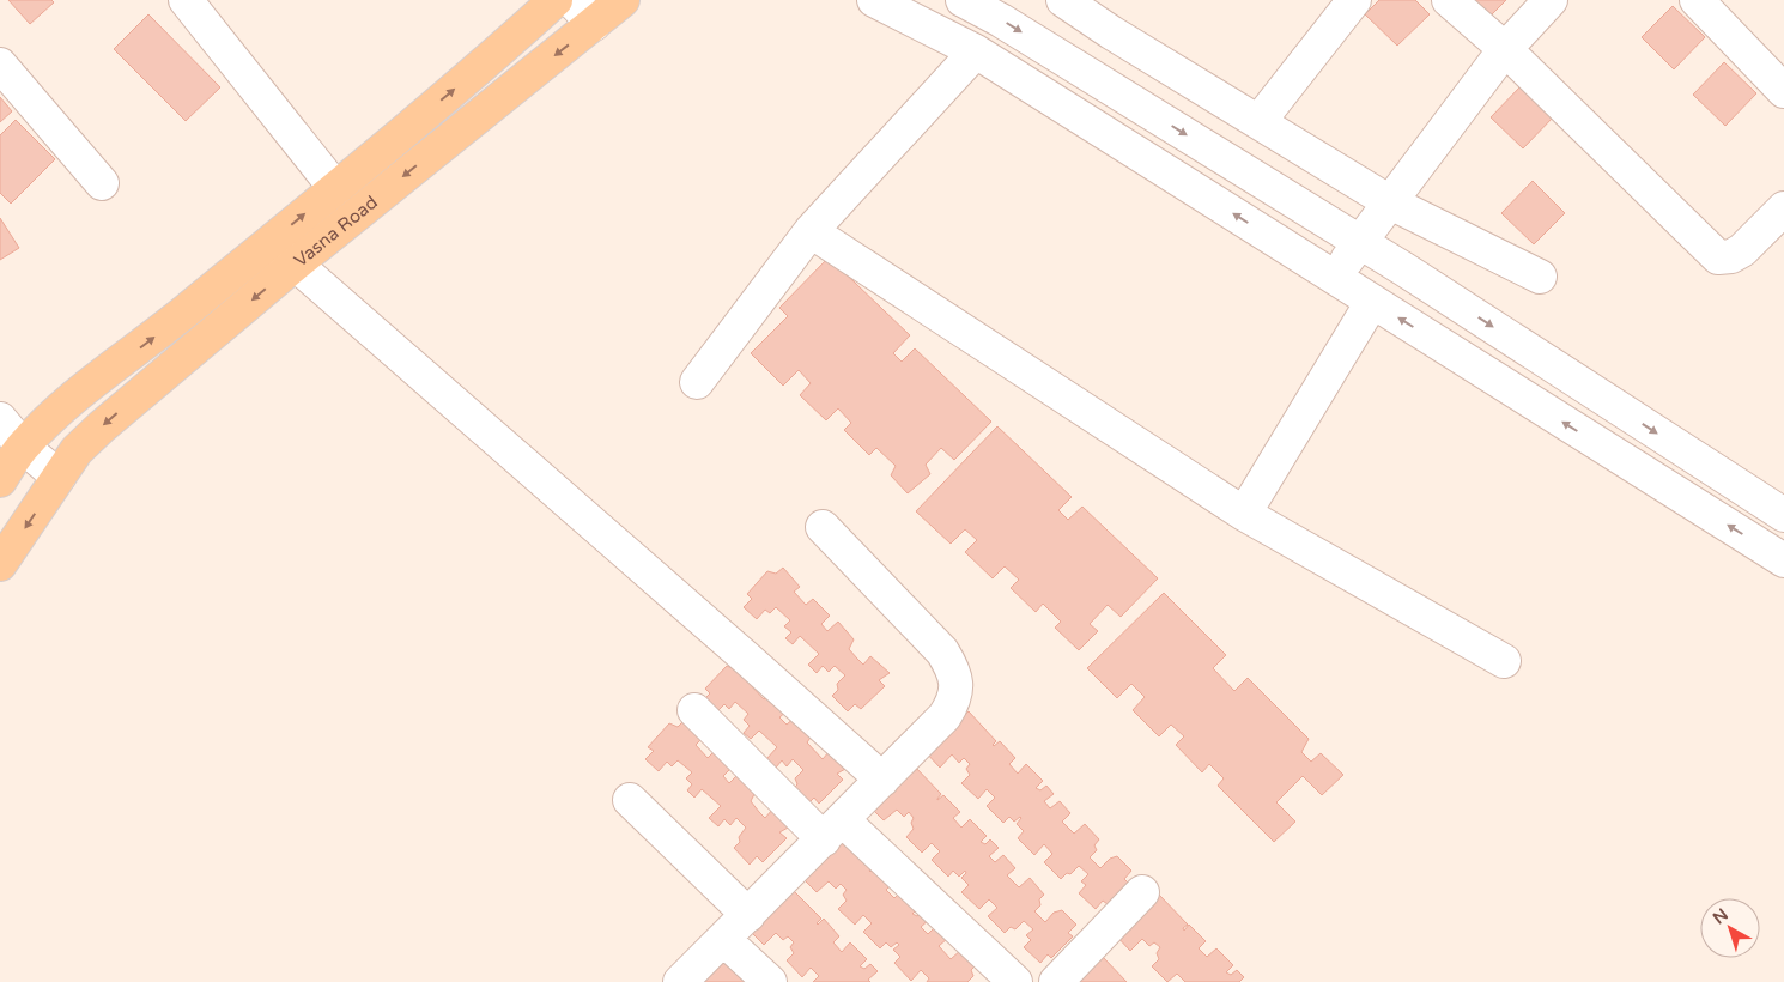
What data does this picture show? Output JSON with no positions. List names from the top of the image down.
{
  "streets": {
    "main road": ["Vasna Road"]
  },
  "north": "top left"
}
